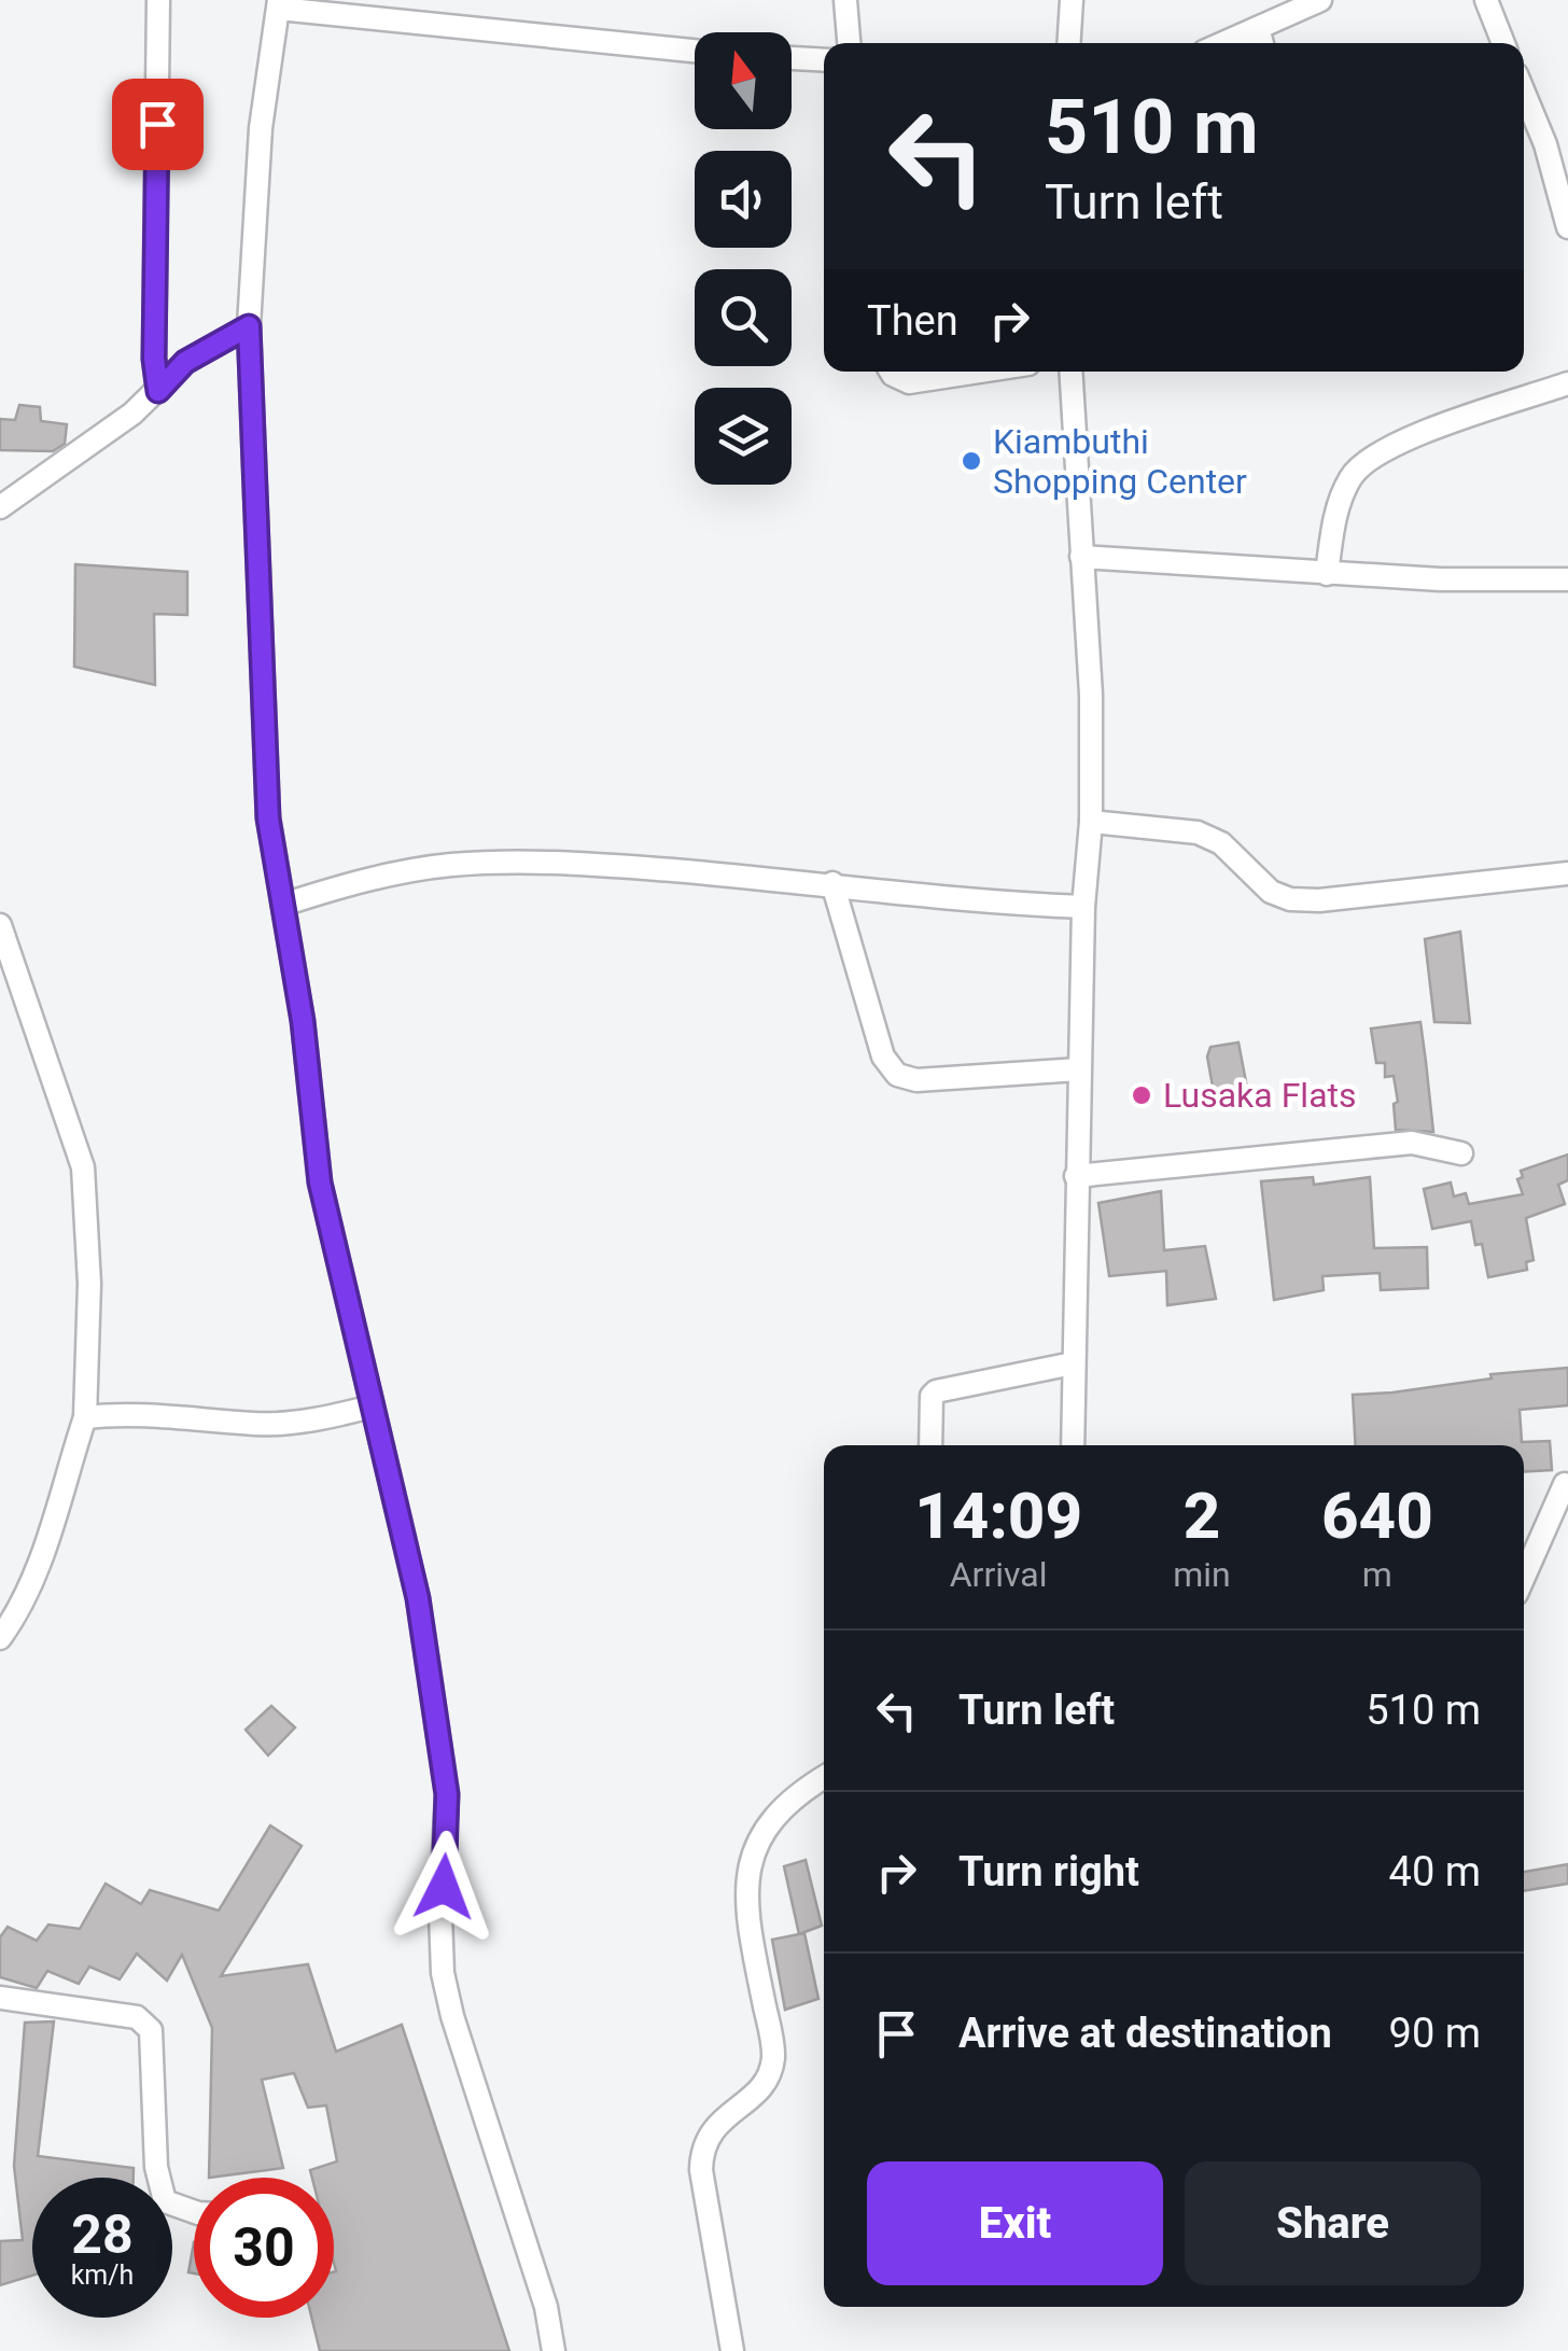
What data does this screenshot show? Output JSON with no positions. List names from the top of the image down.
{
  "places": ["Kiambuthi Shopping Center", "Lusaka Flats"],
  "north": "top",
  "page": {
    "turn": ["510 m", "Turn left"],
    "then": "Then",
    "eta": [
      "14:09",
      "Arrival",
      "2",
      "min",
      "640",
      "m"
    ],
    "list": [
      {
        "name": "Turn left",
        "value": "510 m"
      },
      {
        "name": "Turn right",
        "value": "40 m"
      },
      {
        "name": "Arrive at destination",
        "value": "90 m"
      }
    ],
    "buttons": ["Exit", "Share"],
    "speed": "28 km/h",
    "limit": "30"
  }
}
